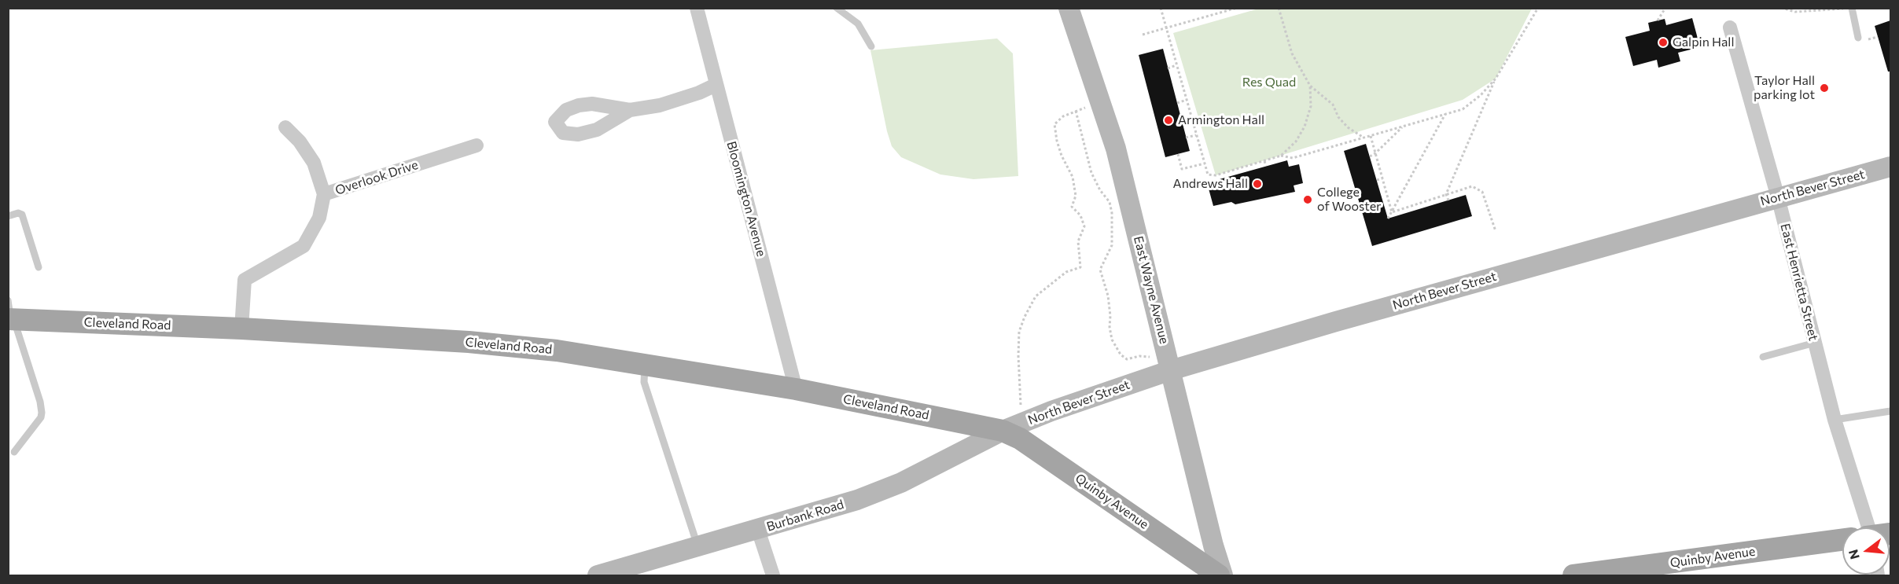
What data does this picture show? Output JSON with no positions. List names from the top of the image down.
{
  "streets": {
    "main road": [
      "North Bever Street",
      "East Wayne Avenue",
      "Cleveland Road",
      "Quinby Avenue",
      "Burbank Road"
    ],
    "street": ["Overlook Drive", "Bloomington Avenue", "East Henrietta Street"]
  },
  "crossings": [
    ["North Bever Street", "East Henrietta Street"],
    ["North Bever Street", "East Wayne Avenue"],
    ["North Bever Street", "Cleveland Road"],
    ["North Bever Street", "Quinby Avenue"],
    ["North Bever Street", "Burbank Road"],
    ["Bloomington Avenue", "Cleveland Road"],
    ["Cleveland Road", "Quinby Avenue"],
    ["Cleveland Road", "Burbank Road"],
    ["Quinby Avenue", "Burbank Road"]
  ],
  "parks": ["Res Quad"],
  "places": [
    "Galpin Hall",
    "Taylor Hall parking lot",
    "Armington Hall",
    "Andrews Hall",
    "College of Wooster"
  ],
  "north": "left"
}
